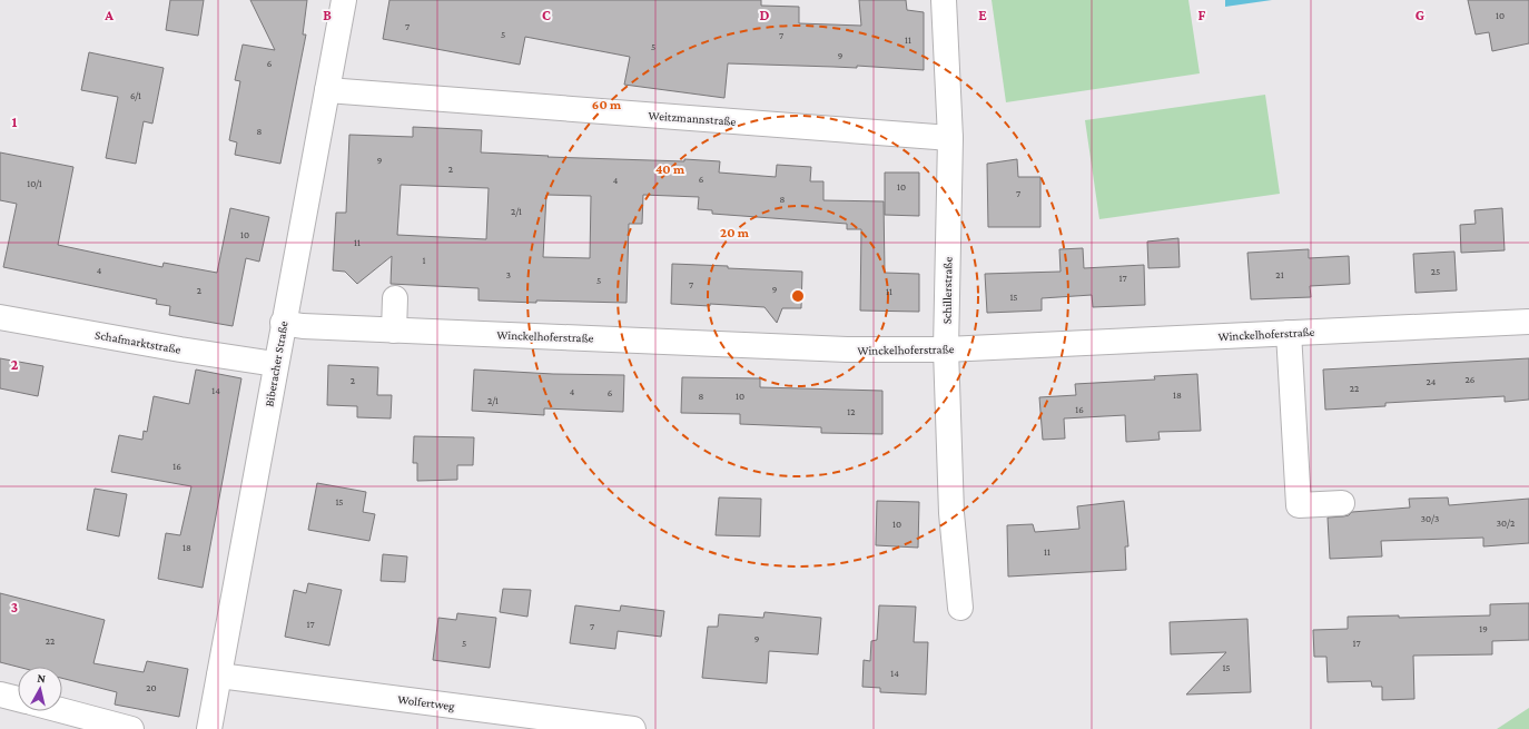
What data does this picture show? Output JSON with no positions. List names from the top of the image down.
{
  "streets": {
    "street": [
      "Weitzmannstraße",
      "Schillerstraße",
      "Winckelhoferstraße",
      "Schafmarktstraße",
      "Biberacher Straße",
      "Wolfertweg"
    ]
  },
  "crossings": [
    ["Weitzmannstraße", "Schillerstraße"],
    ["Weitzmannstraße", "Biberacher Straße"],
    ["Schillerstraße", "Winckelhoferstraße"],
    ["Winckelhoferstraße", "Biberacher Straße"],
    ["Schafmarktstraße", "Biberacher Straße"],
    ["Biberacher Straße", "Wolfertweg"]
  ],
  "house_numbers": [
    "10",
    "7",
    "5",
    "7",
    "11",
    "5",
    "9",
    "6",
    "6/1",
    "8",
    "9",
    "2",
    "6",
    "4",
    "10/1",
    "10",
    "7",
    "8",
    "2/1",
    "10",
    "11",
    "1",
    "4",
    "25",
    "3",
    "21",
    "17",
    "5",
    "7",
    "9",
    "2",
    "11",
    "15",
    "26",
    "2",
    "24",
    "22",
    "14",
    "4",
    "6",
    "18",
    "8",
    "10",
    "2/1",
    "16",
    "12",
    "16",
    "15",
    "30/3",
    "30/2",
    "10",
    "18",
    "11",
    "17",
    "7",
    "19",
    "9",
    "22",
    "5",
    "17",
    "15",
    "14",
    "20"
  ],
  "north": "top",
  "grid": {
    "columns": [
      "A",
      "B",
      "C",
      "D",
      "E",
      "F",
      "G"
    ],
    "rows": ["1", "2", "3"]
  },
  "rings": ["60 m", "40 m", "20 m"]
}
